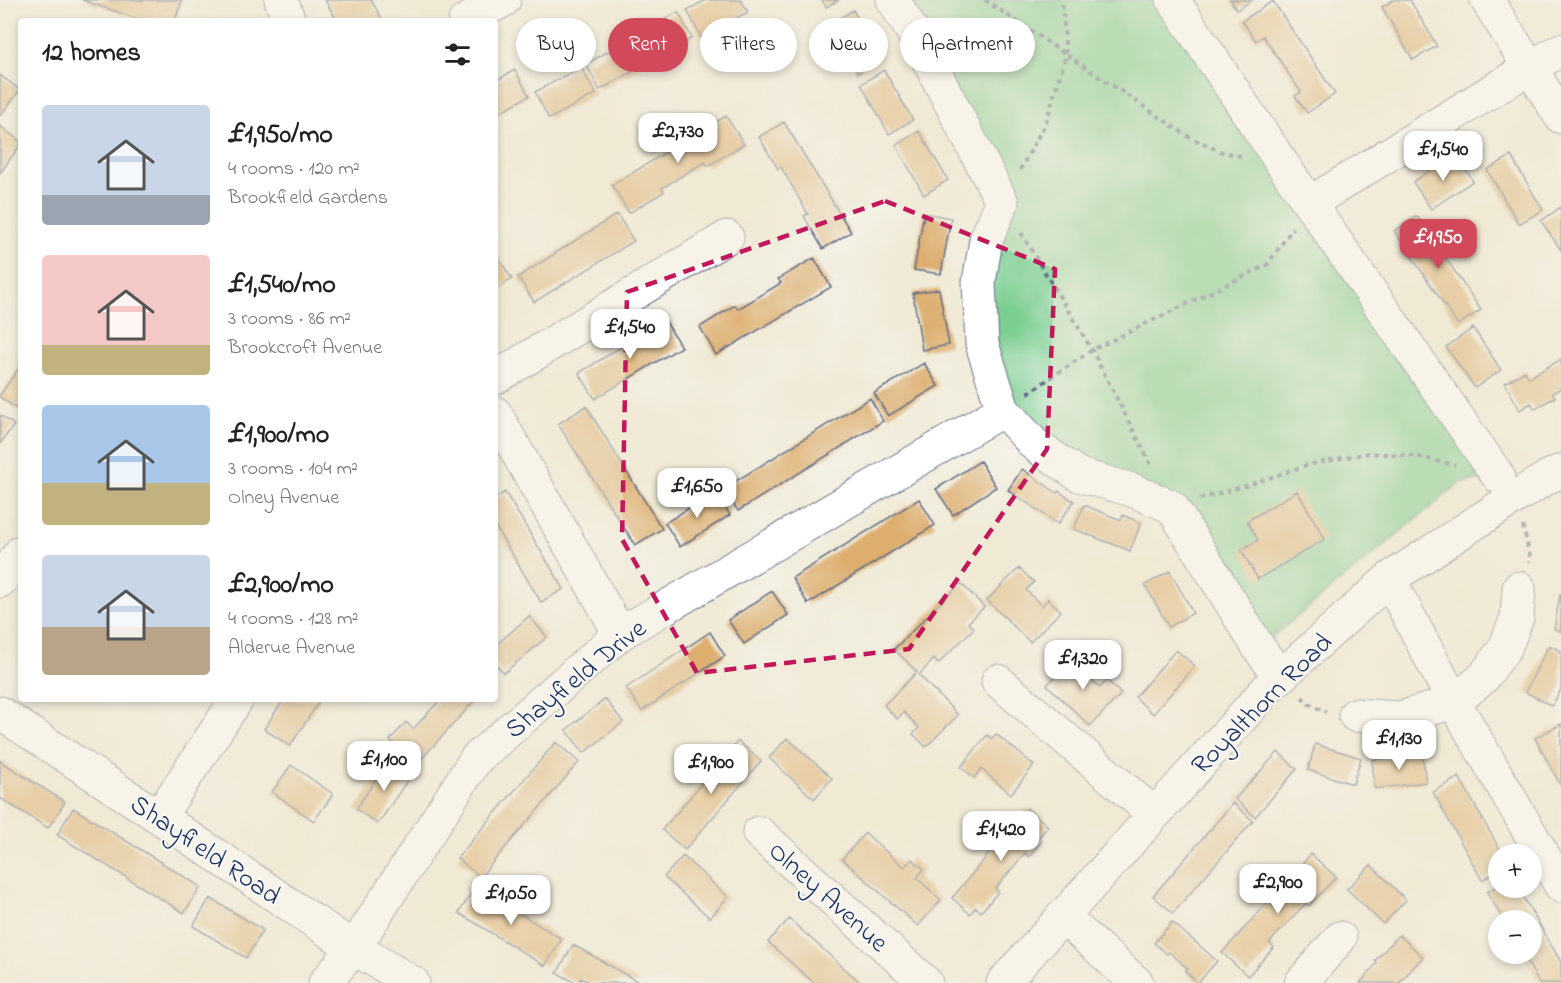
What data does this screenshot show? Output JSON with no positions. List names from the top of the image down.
{
  "streets": {
    "street": [
      "Shayfield Drive",
      "Royalthorn Road",
      "Shayfield Road",
      "Olney Avenue"
    ]
  },
  "crossings": [
    ["Shayfield Drive", "Shayfield Road"]
  ],
  "page": {
    "chip": [
      "Buy",
      "Rent",
      "Filters",
      "New",
      "Apartment"
    ],
    "heading": "12 homes",
    "list": [
      {
        "name": "£1,950/mo",
        "note": "4 rooms · 120 m² · Brookfield Gardens"
      },
      {
        "name": "£1,540/mo",
        "note": "3 rooms · 86 m² · Brookcroft Avenue"
      },
      {
        "name": "£1,900/mo",
        "note": "3 rooms · 104 m² · Olney Avenue"
      },
      {
        "name": "£2,900/mo",
        "note": "4 rooms · 128 m² · Alderue Avenue"
      }
    ],
    "price": [
      "£2,730",
      "£1,540",
      "£1,950",
      "£1,540",
      "£1,650",
      "£1,320",
      "£1,130",
      "£1,100",
      "£1,900",
      "£1,420",
      "£2,900",
      "£1,050"
    ],
    "map_buttons": ["+", "−"]
  }
}
